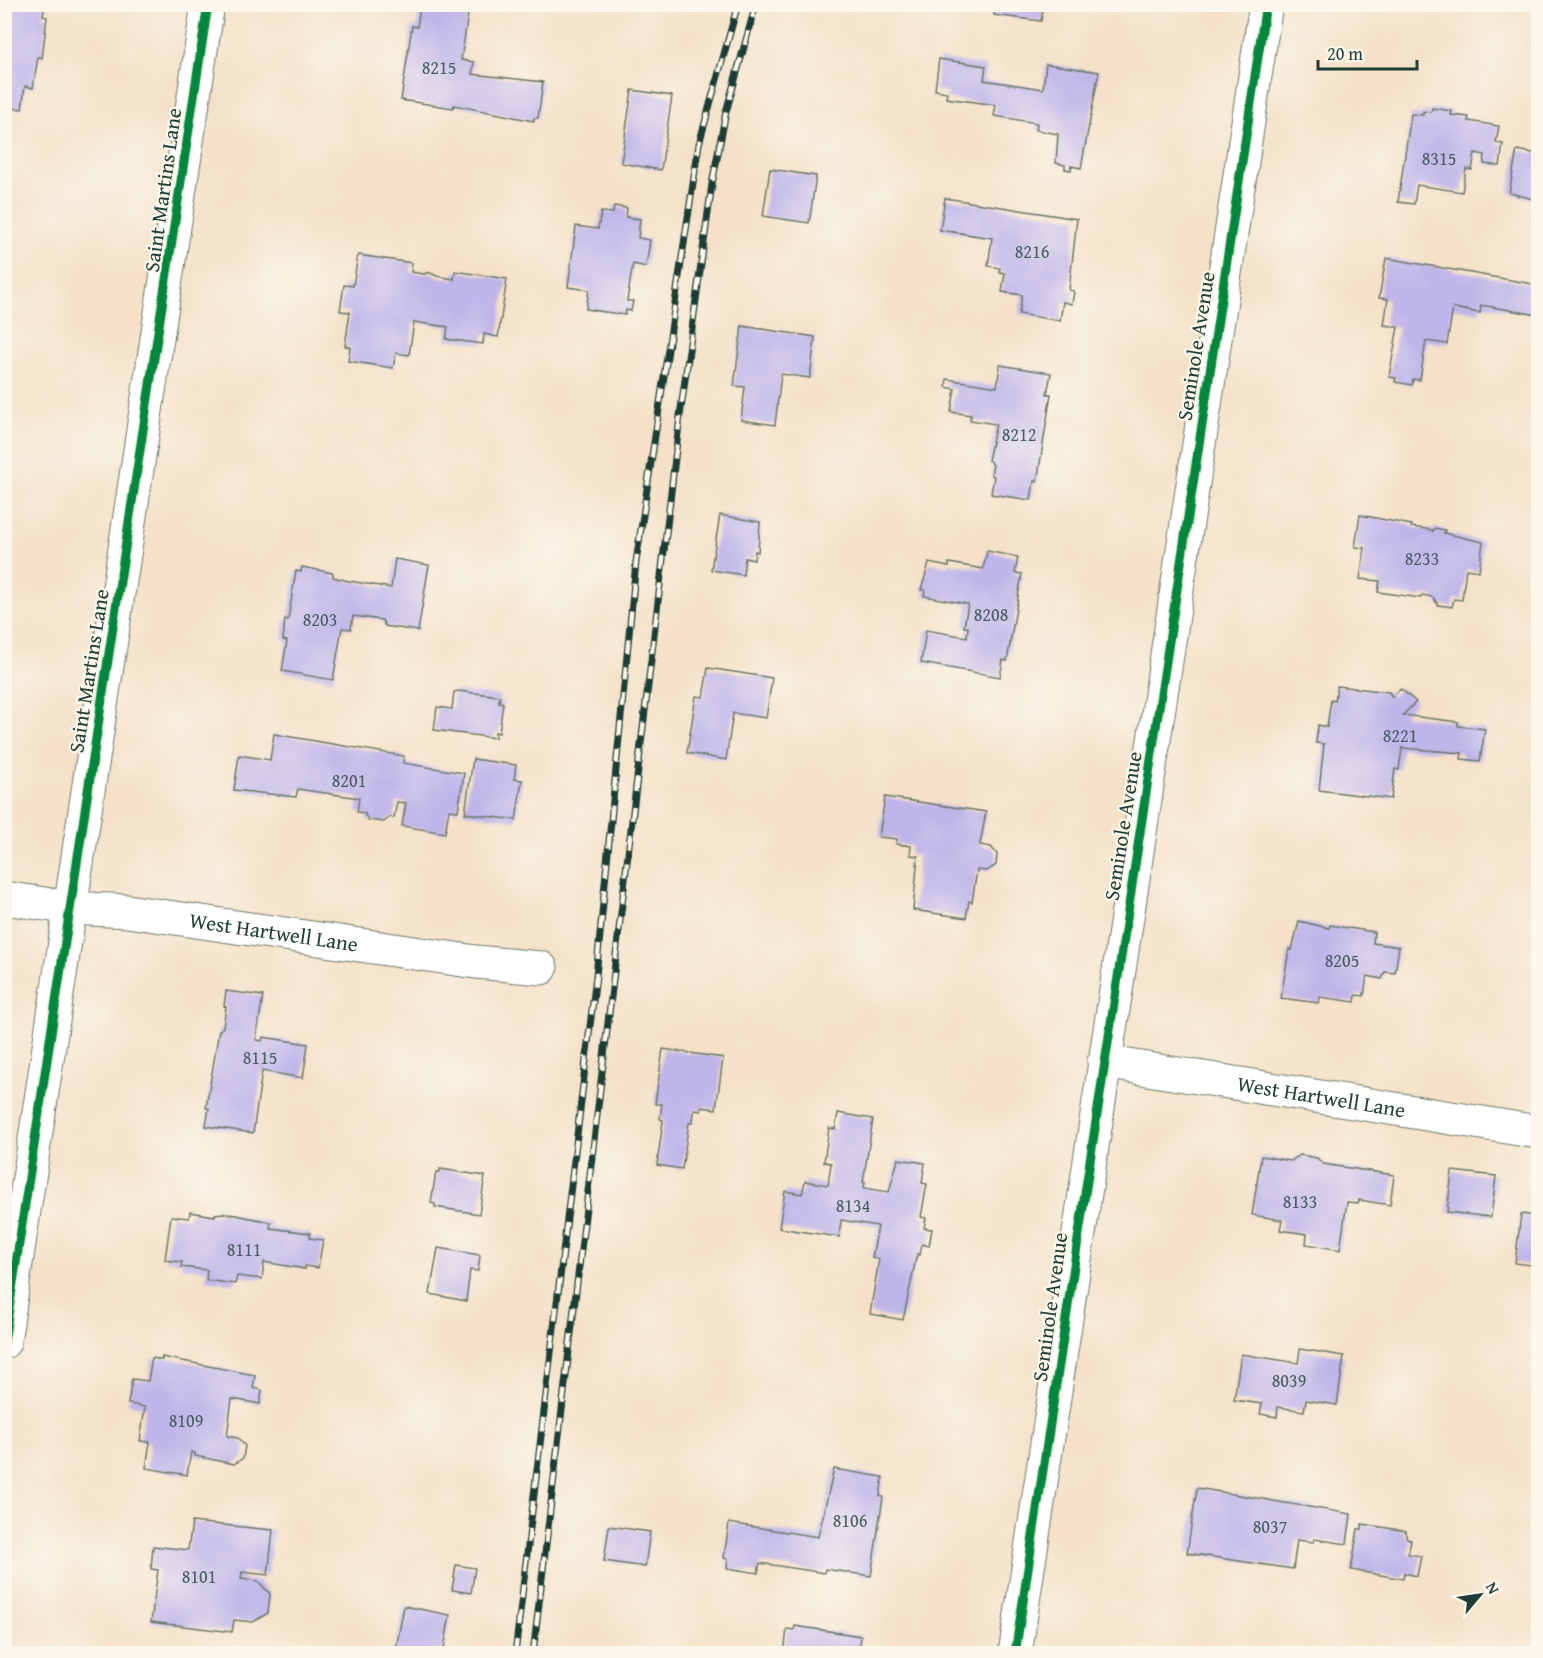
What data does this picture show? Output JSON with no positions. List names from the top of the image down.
{
  "streets": {
    "street": ["Saint Martins Lane", "Seminole Avenue", "West Hartwell Lane"]
  },
  "crossings": [
    ["Saint Martins Lane", "West Hartwell Lane"],
    ["Seminole Avenue", "West Hartwell Lane"]
  ],
  "house_numbers": [
    "8215",
    "8315",
    "8216",
    "8212",
    "8233",
    "8208",
    "8203",
    "8221",
    "8201",
    "8205",
    "8115",
    "8133",
    "8134",
    "8111",
    "8039",
    "8109",
    "8106",
    "8037",
    "8101"
  ],
  "scale_bar": "20 m",
  "north": "top right"
}
